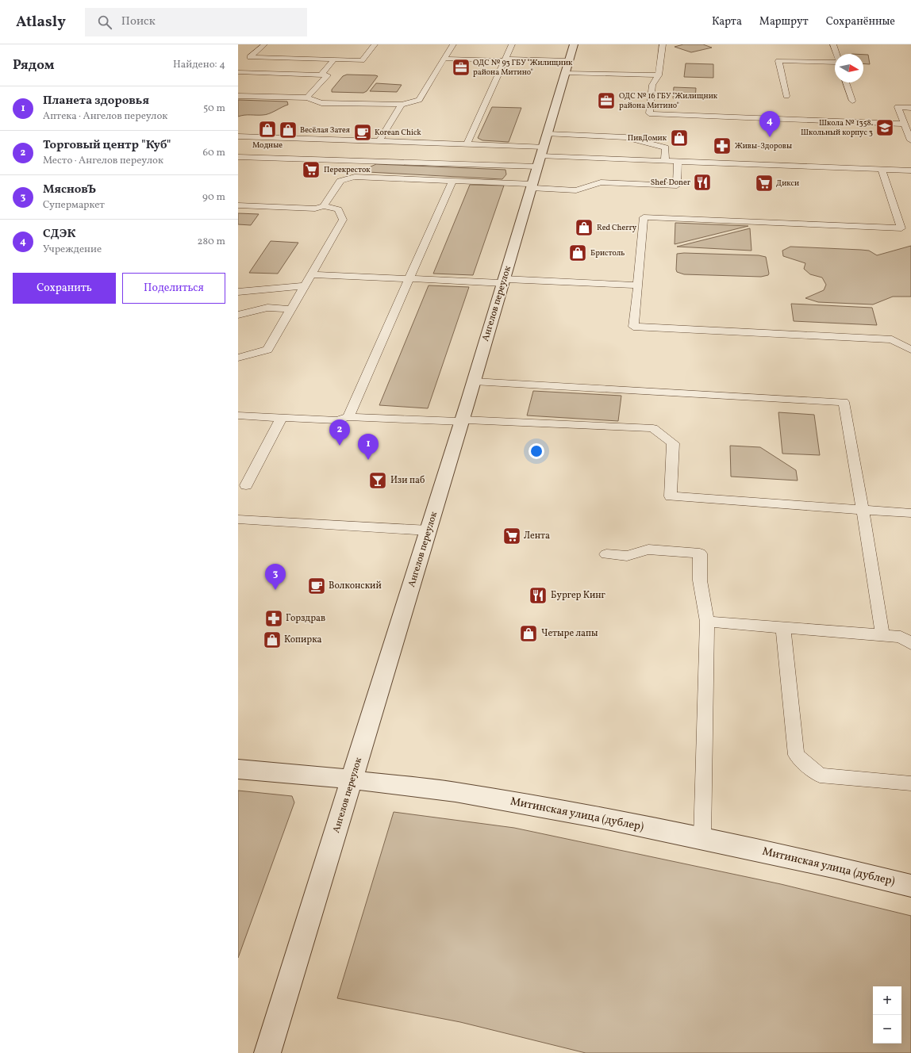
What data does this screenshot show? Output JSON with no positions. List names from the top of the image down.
{
  "streets": {
    "street": ["Ангелов переулок", "Митинская улица (дублер)"]
  },
  "crossings": [
    ["Ангелов переулок", "Митинская улица (дублер)"]
  ],
  "places": {
    "office": ["ОДС № 93 ГБУ \"Жилищник района Митино\"", "ОДС № 16 ГБУ \"Жилищник района Митино\""],
    "school or university": ["Школа № 1358. Школьный корпус 3"],
    "shop": [
      "Модные",
      "Весёлая Затея",
      "ПивДомик",
      "Red Cherry",
      "Бристоль",
      "Четыре лапы",
      "Копирка"
    ],
    "cafe": ["Korean Chick", "Волконский"],
    "pharmacy": ["Живы-Здоровы", "Горздрав"],
    "supermarket": ["Перекресток", "Дикси", "Лента"],
    "restaurant": ["Shef Doner", "Бургер Кинг"],
    "bar": ["Изи паб"]
  },
  "north": "right",
  "page": {
    "header": "Atlasly",
    "search": "Поиск",
    "nav": ["Карта", "Маршрут", "Сохранённые"],
    "heading": ["Рядом", "Найдено: 4"],
    "list": [
      {
        "mark": "1",
        "name": "Планета здоровья",
        "note": "Аптека · Ангелов переулок",
        "value": "50 m"
      },
      {
        "mark": "2",
        "name": "Торговый центр \"Куб\"",
        "note": "Место · Ангелов переулок",
        "value": "60 m"
      },
      {
        "mark": "3",
        "name": "МясновЪ",
        "note": "Супермаркет",
        "value": "90 m"
      },
      {
        "mark": "4",
        "name": "СДЭК",
        "note": "Учреждение",
        "value": "280 m"
      }
    ],
    "pins": [
      "4",
      "2",
      "1",
      "3"
    ],
    "buttons": ["Сохранить", "Поделиться"],
    "map_buttons": ["+", "−"]
  }
}
